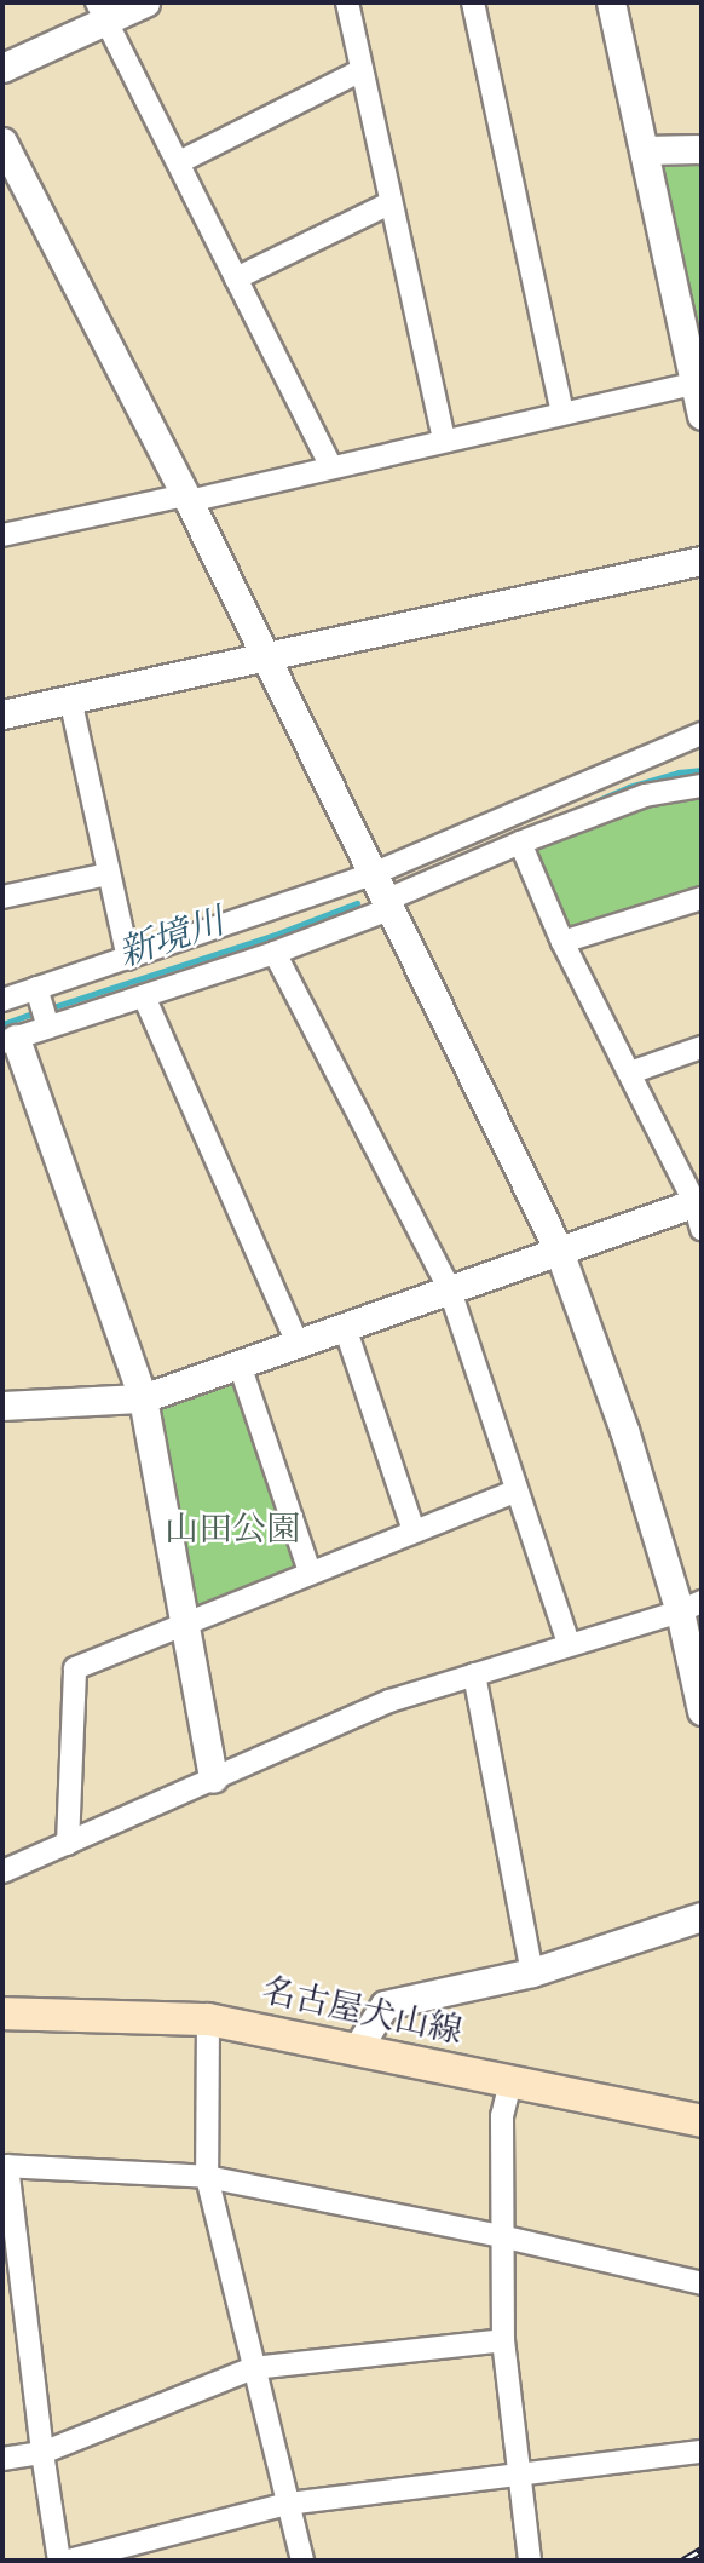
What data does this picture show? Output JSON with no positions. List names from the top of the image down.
{
  "streets": {
    "main road": ["名古屋犬山線"]
  },
  "water": ["新境川"],
  "parks": ["山田公園"]
}
